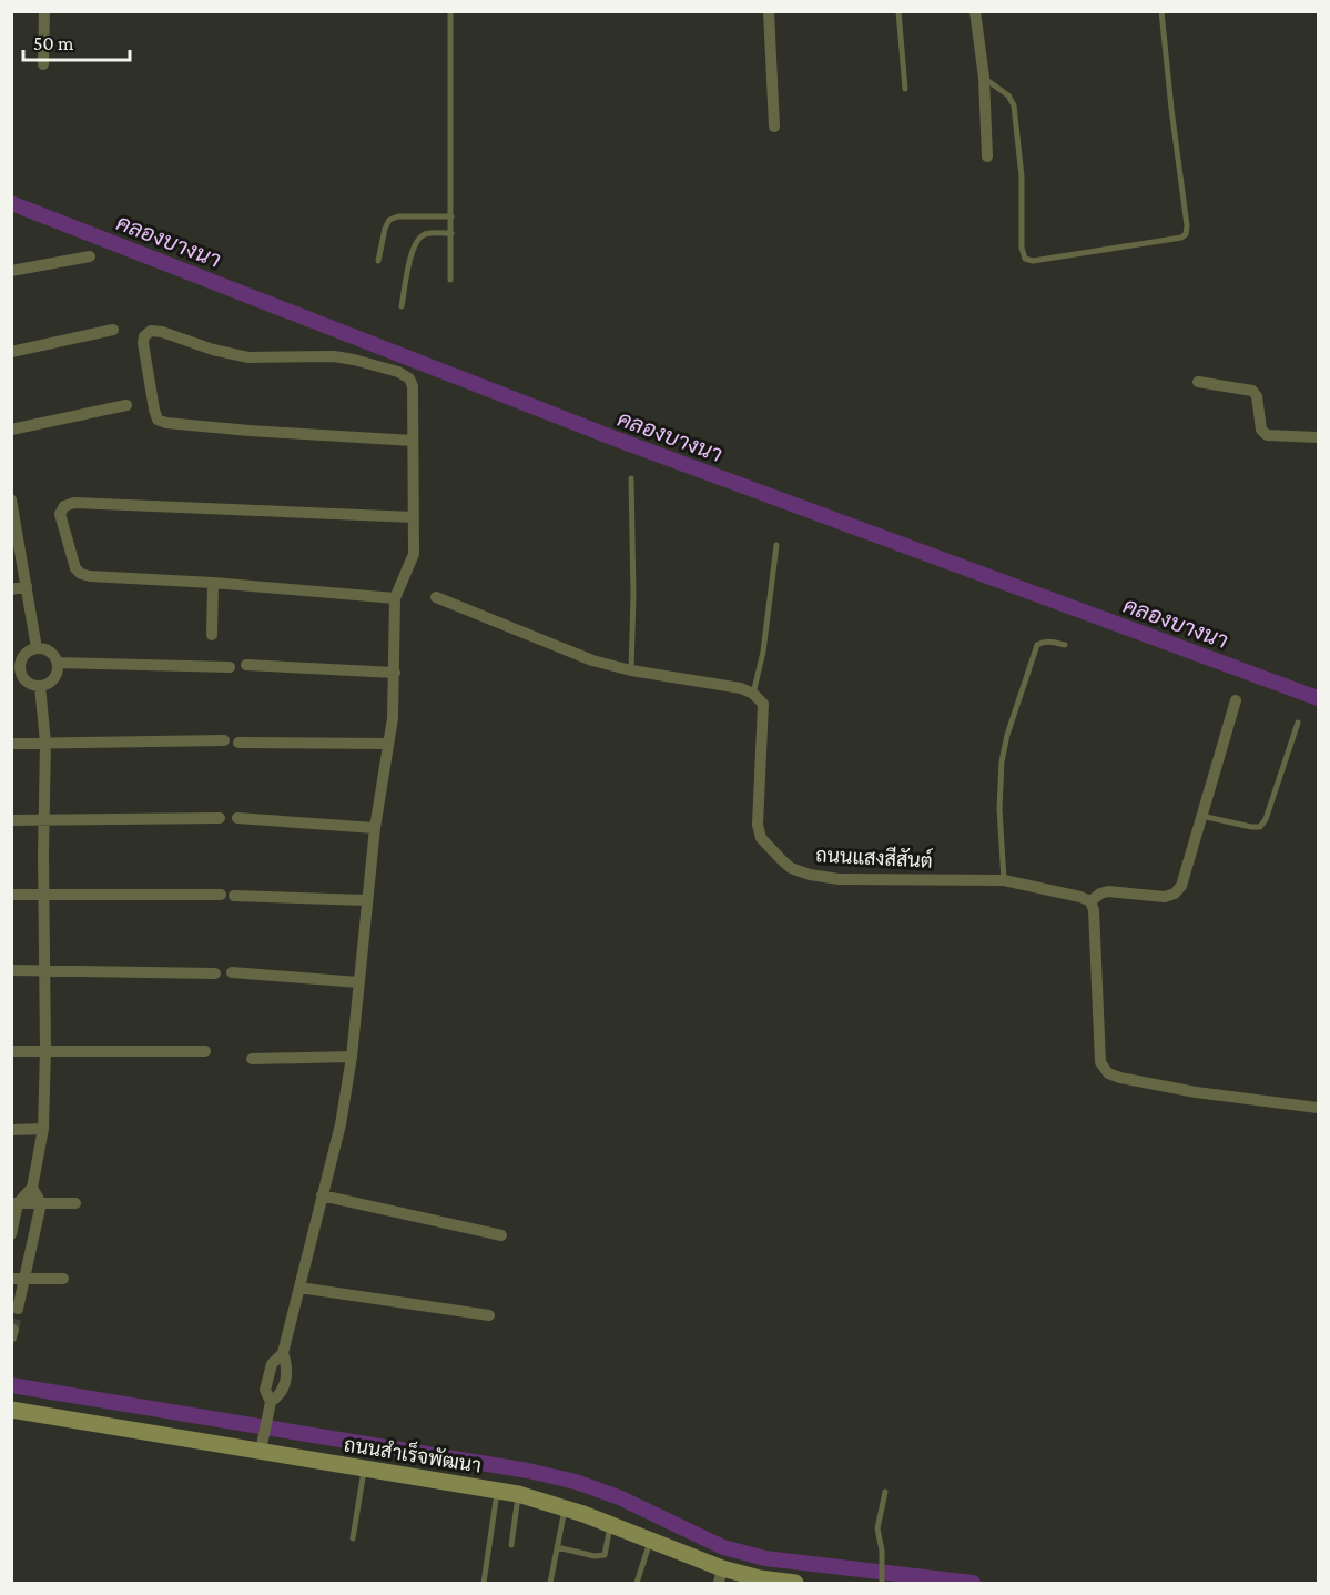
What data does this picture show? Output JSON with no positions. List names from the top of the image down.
{
  "streets": {
    "street": ["ถนนแสงสีสันต์", "ถนนสำเร็จพัฒนา"]
  },
  "water": ["คลองบางนา"],
  "scale_bar": "50 m"
}
